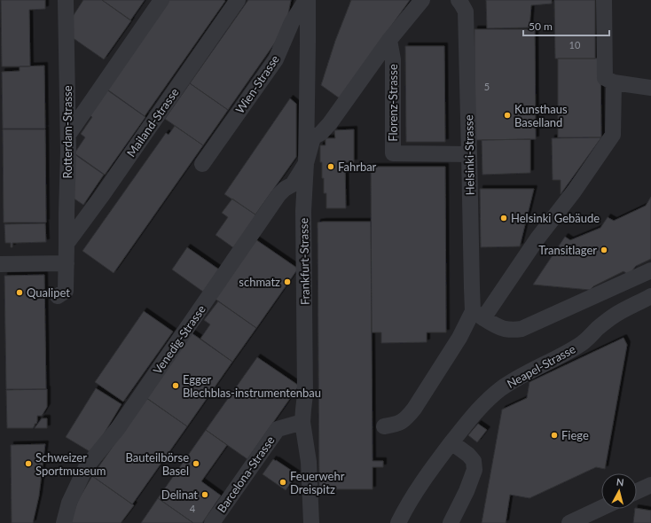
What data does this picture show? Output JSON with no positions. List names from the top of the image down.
{
  "streets": {
    "street": [
      "Wien-Strasse",
      "Florenz-Strasse",
      "Mailand-Strasse",
      "Rotterdam-Strasse",
      "Helsinki-Strasse",
      "Frankfurt-Strasse",
      "Venedig-Strasse",
      "Neapel-Strasse",
      "Barcelona-Strasse"
    ]
  },
  "crossings": [
    ["Wien-Strasse", "Frankfurt-Strasse"],
    ["Florenz-Strasse", "Helsinki-Strasse"],
    ["Florenz-Strasse", "Frankfurt-Strasse"],
    ["Florenz-Strasse", "Venedig-Strasse"],
    ["Mailand-Strasse", "Rotterdam-Strasse"],
    ["Frankfurt-Strasse", "Venedig-Strasse"],
    ["Frankfurt-Strasse", "Barcelona-Strasse"]
  ],
  "places": [
    "Kunsthaus Baselland",
    "Fahrbar",
    "Helsinki Gebäude",
    "Transitlager",
    "schmatz",
    "Qualipet",
    "Egger Blechblas-instrumentenbau",
    "Fiege",
    "Schweizer Sportmuseum",
    "Bauteilbörse Basel",
    "Feuerwehr Dreispitz",
    "Delinat"
  ],
  "house_numbers": ["10", "5", "4"],
  "scale_bar": "50 m",
  "north": "top"
}
